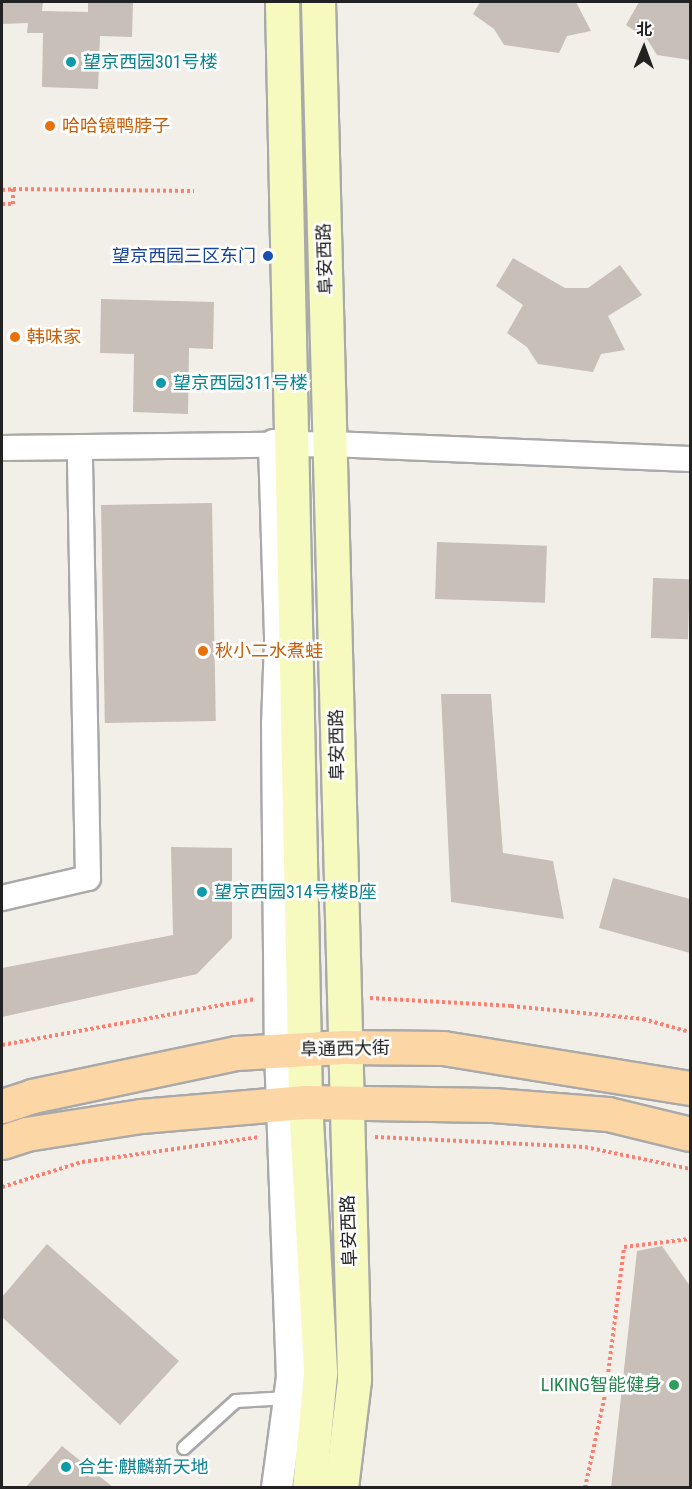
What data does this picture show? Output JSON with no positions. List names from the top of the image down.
{
  "streets": {
    "main road": ["阜安西路", "阜通西大街"]
  },
  "crossings": [
    ["阜安西路", "阜通西大街"]
  ],
  "places": [
    "望京西园301号楼",
    "哈哈镜鸭脖子",
    "望京西园三区东门",
    "韩味家",
    "望京西园311号楼",
    "秋小二水煮蛙",
    "望京西园314号楼B座",
    "LIKING智能健身",
    "合生·麒麟新天地"
  ],
  "north": "top"
}
